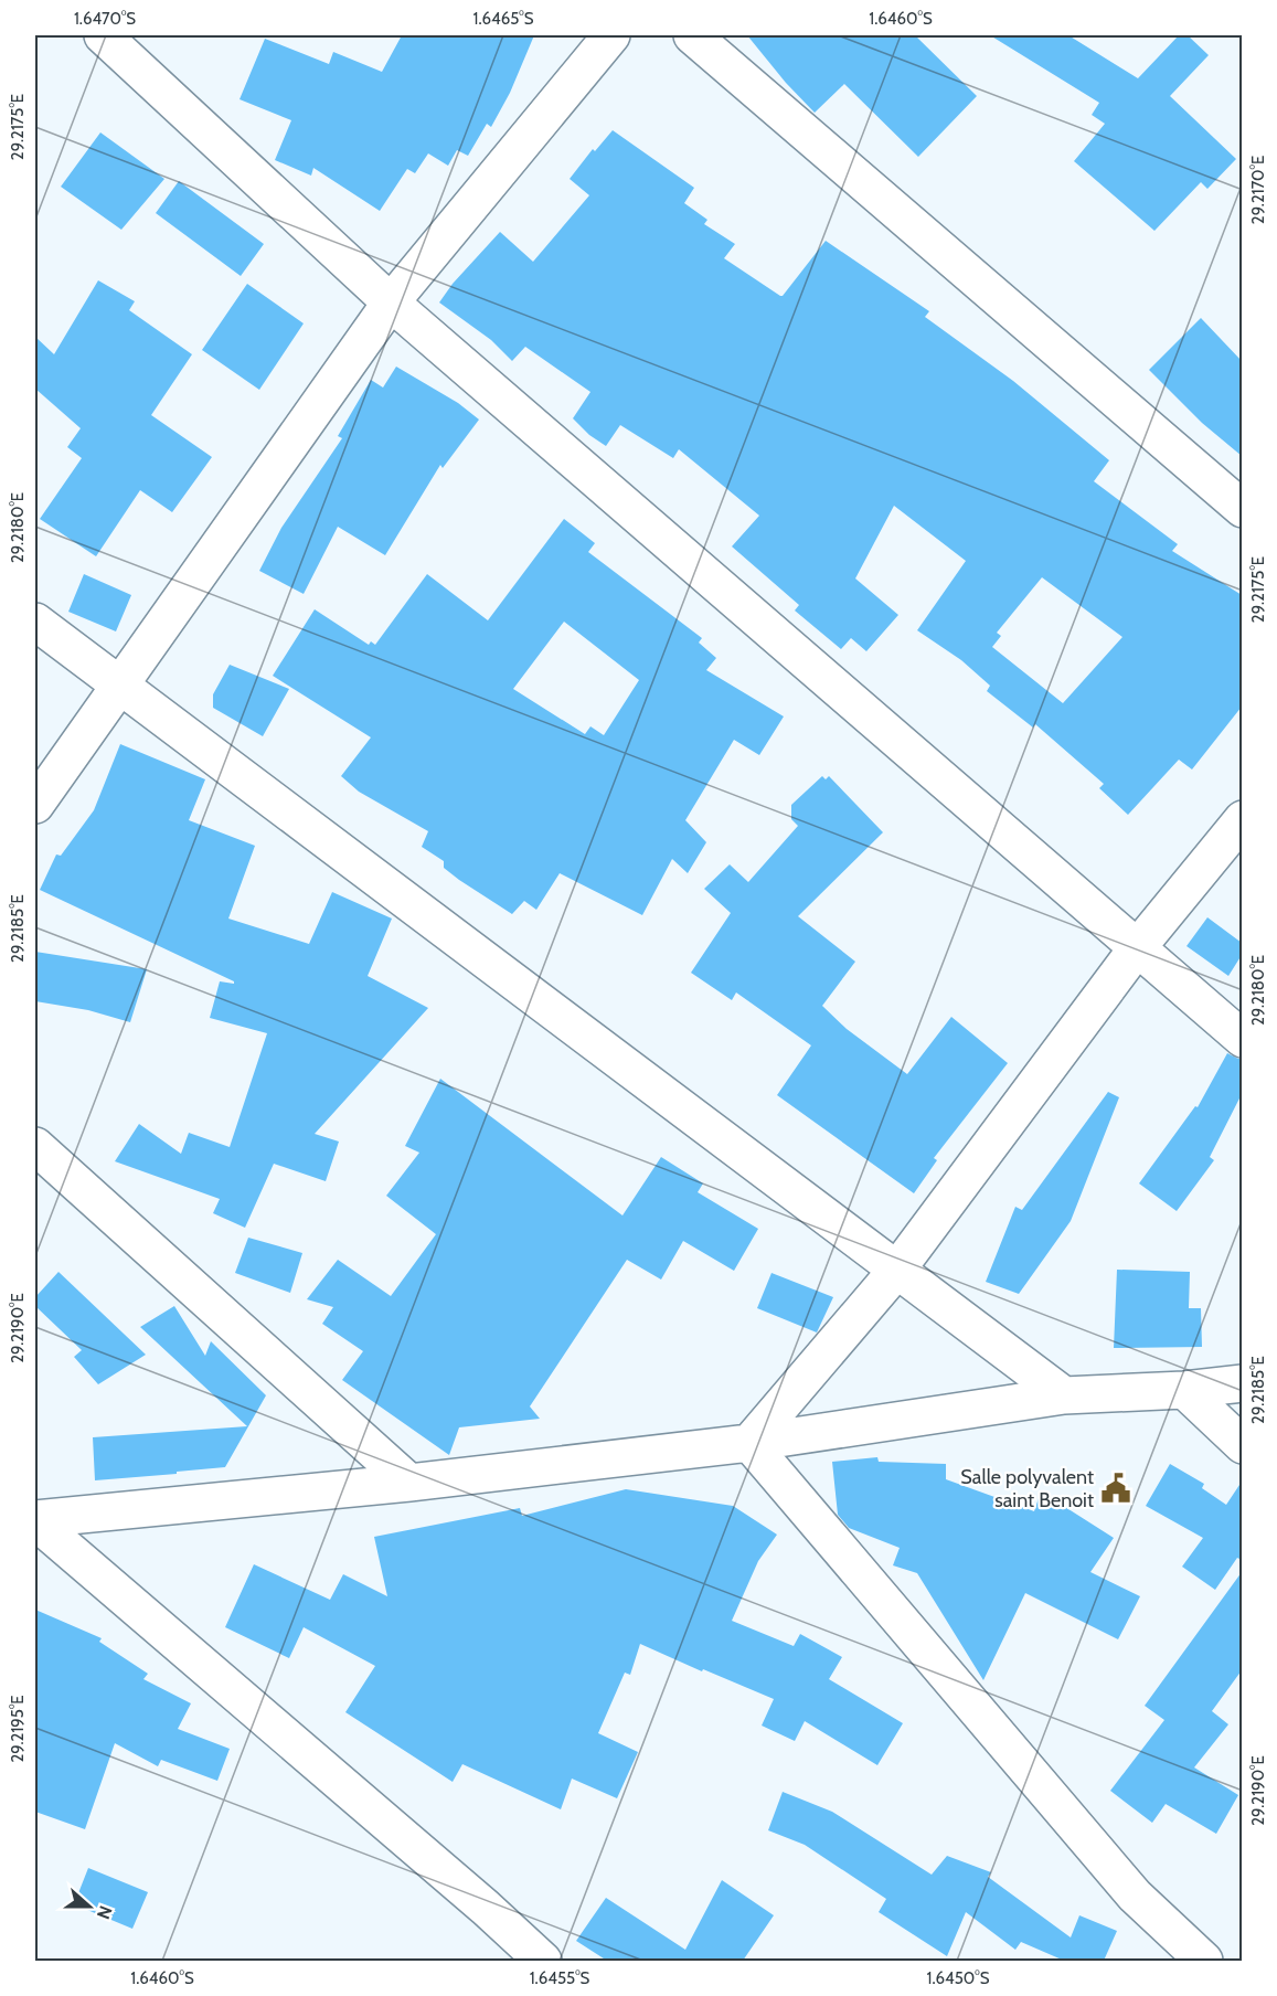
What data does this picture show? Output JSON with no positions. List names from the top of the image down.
{
  "places": {
    "public building": ["Salle polyvalent saint Benoit"]
  },
  "north": "right",
  "coordinates": [
    "1.6470°S",
    "1.6465°S",
    "1.6460°S",
    "29.2175°E",
    "29.2170°E",
    "29.2180°E",
    "29.2185°E",
    "29.2190°E",
    "29.2195°E",
    "1.6455°S",
    "1.6450°S"
  ]
}
